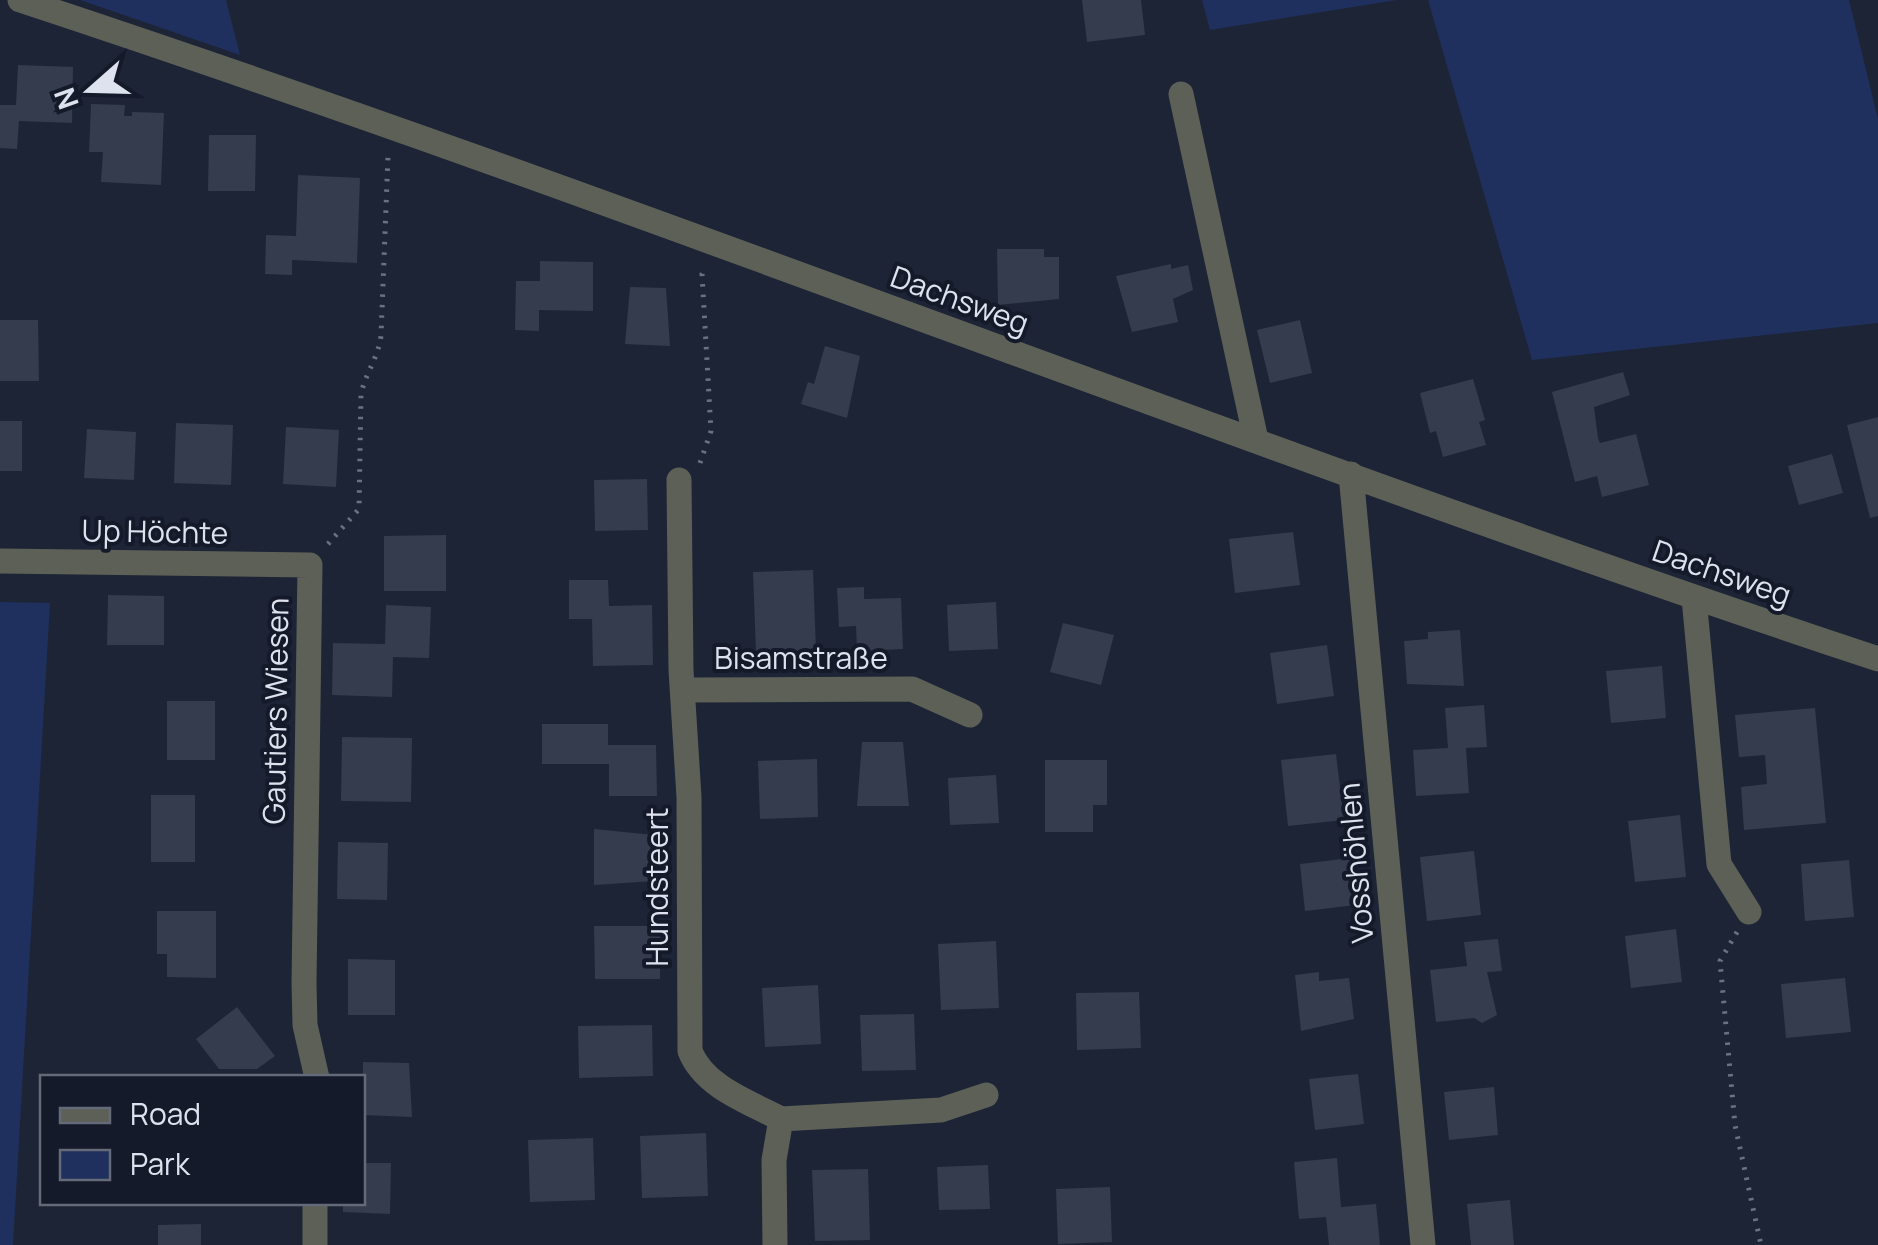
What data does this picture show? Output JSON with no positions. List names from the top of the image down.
{
  "streets": {
    "street": [
      "Dachsweg",
      "Up Höchte",
      "Bisamstraße",
      "Gautiers Wiesen",
      "Vosshöhlen",
      "Hundsteert"
    ]
  },
  "crossings": [
    ["Dachsweg", "Gautiers Wiesen"],
    ["Dachsweg", "Vosshöhlen"],
    ["Up Höchte", "Gautiers Wiesen"],
    ["Bisamstraße", "Hundsteert"]
  ],
  "legend": ["Road", "Park"],
  "north": "left"
}
